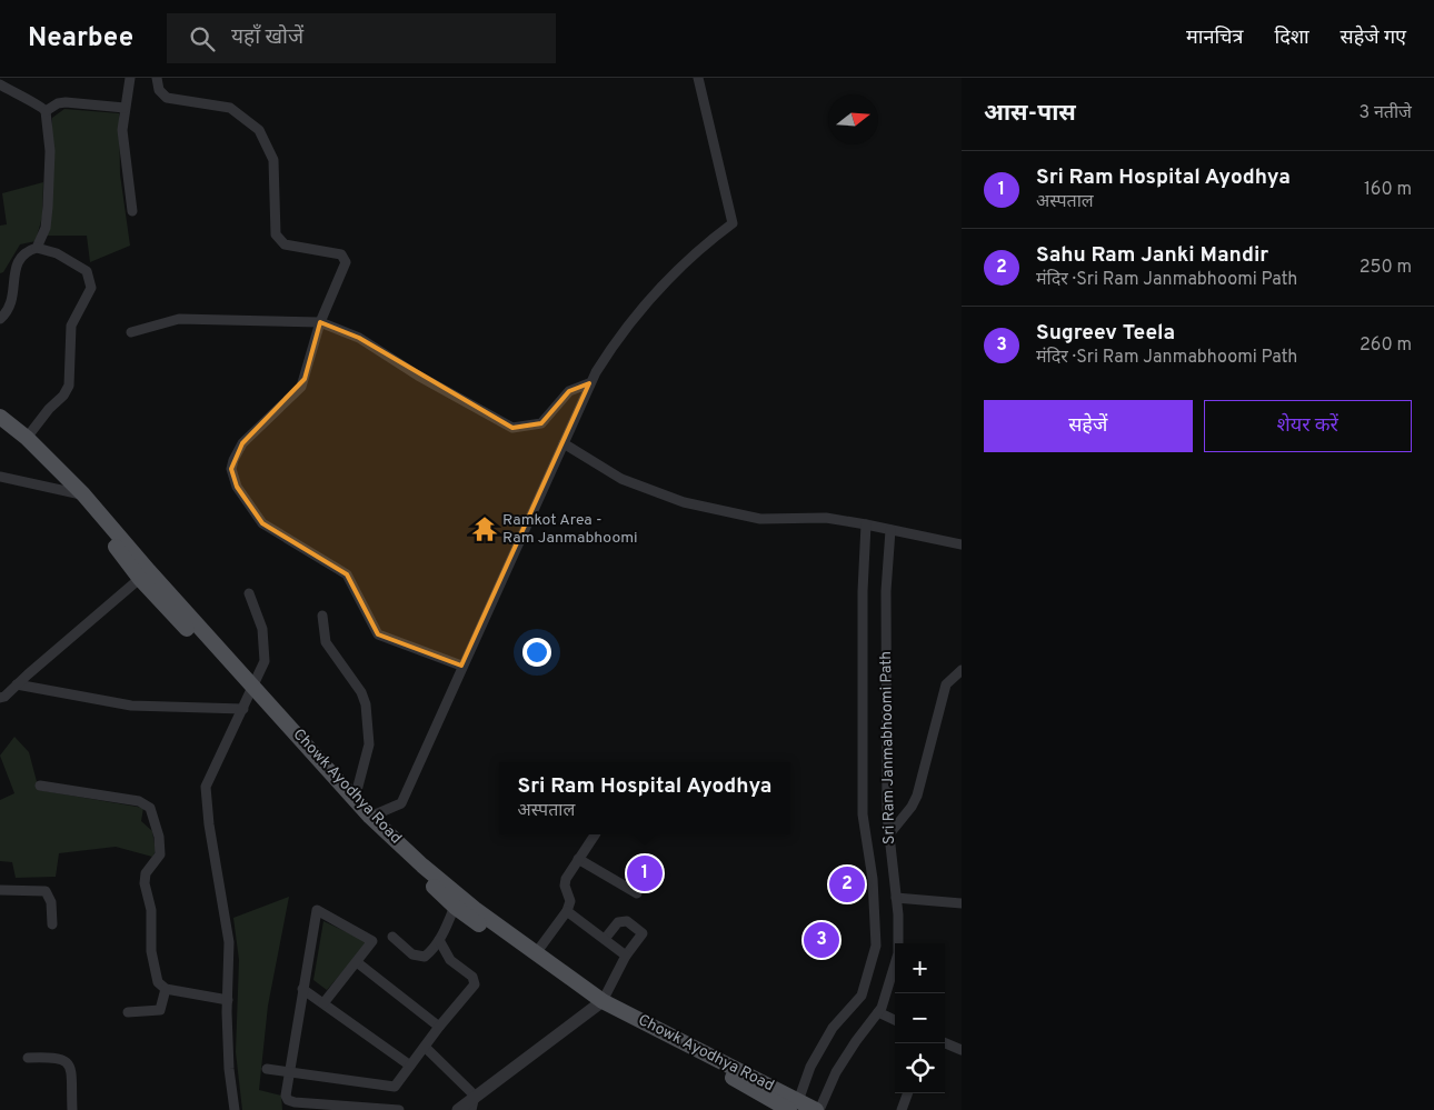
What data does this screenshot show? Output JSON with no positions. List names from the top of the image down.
{
  "streets": {
    "main road": ["Chowk Ayodhya Road"],
    "street": ["Sri Ram Janmabhoomi Path"]
  },
  "crossings": [
    ["Sri Ram Janmabhoomi Path", "Chowk Ayodhya Road"]
  ],
  "places": {
    "temple": ["Ramkot Area - Ram Janmabhoomi"]
  },
  "north": "right",
  "page": {
    "header": "Nearbee",
    "search": "यहाँ खोजें",
    "nav": ["मानचित्र", "दिशा", "सहेजे गए"],
    "heading": ["आस-पास", "3 नतीजे"],
    "list": [
      {
        "mark": "1",
        "name": "Sri Ram Hospital Ayodhya",
        "note": "अस्पताल",
        "value": "160 m"
      },
      {
        "mark": "2",
        "name": "Sahu Ram Janki Mandir",
        "note": "मंदिर · Sri Ram Janmabhoomi Path",
        "value": "250 m"
      },
      {
        "mark": "3",
        "name": "Sugreev Teela",
        "note": "मंदिर · Sri Ram Janmabhoomi Path",
        "value": "260 m"
      }
    ],
    "buttons": ["सहेजें", "शेयर करें"],
    "popup": ["Sri Ram Hospital Ayodhya", "अस्पताल"],
    "pins": ["1", "2", "3"],
    "map_buttons": ["+", "−"]
  }
}
